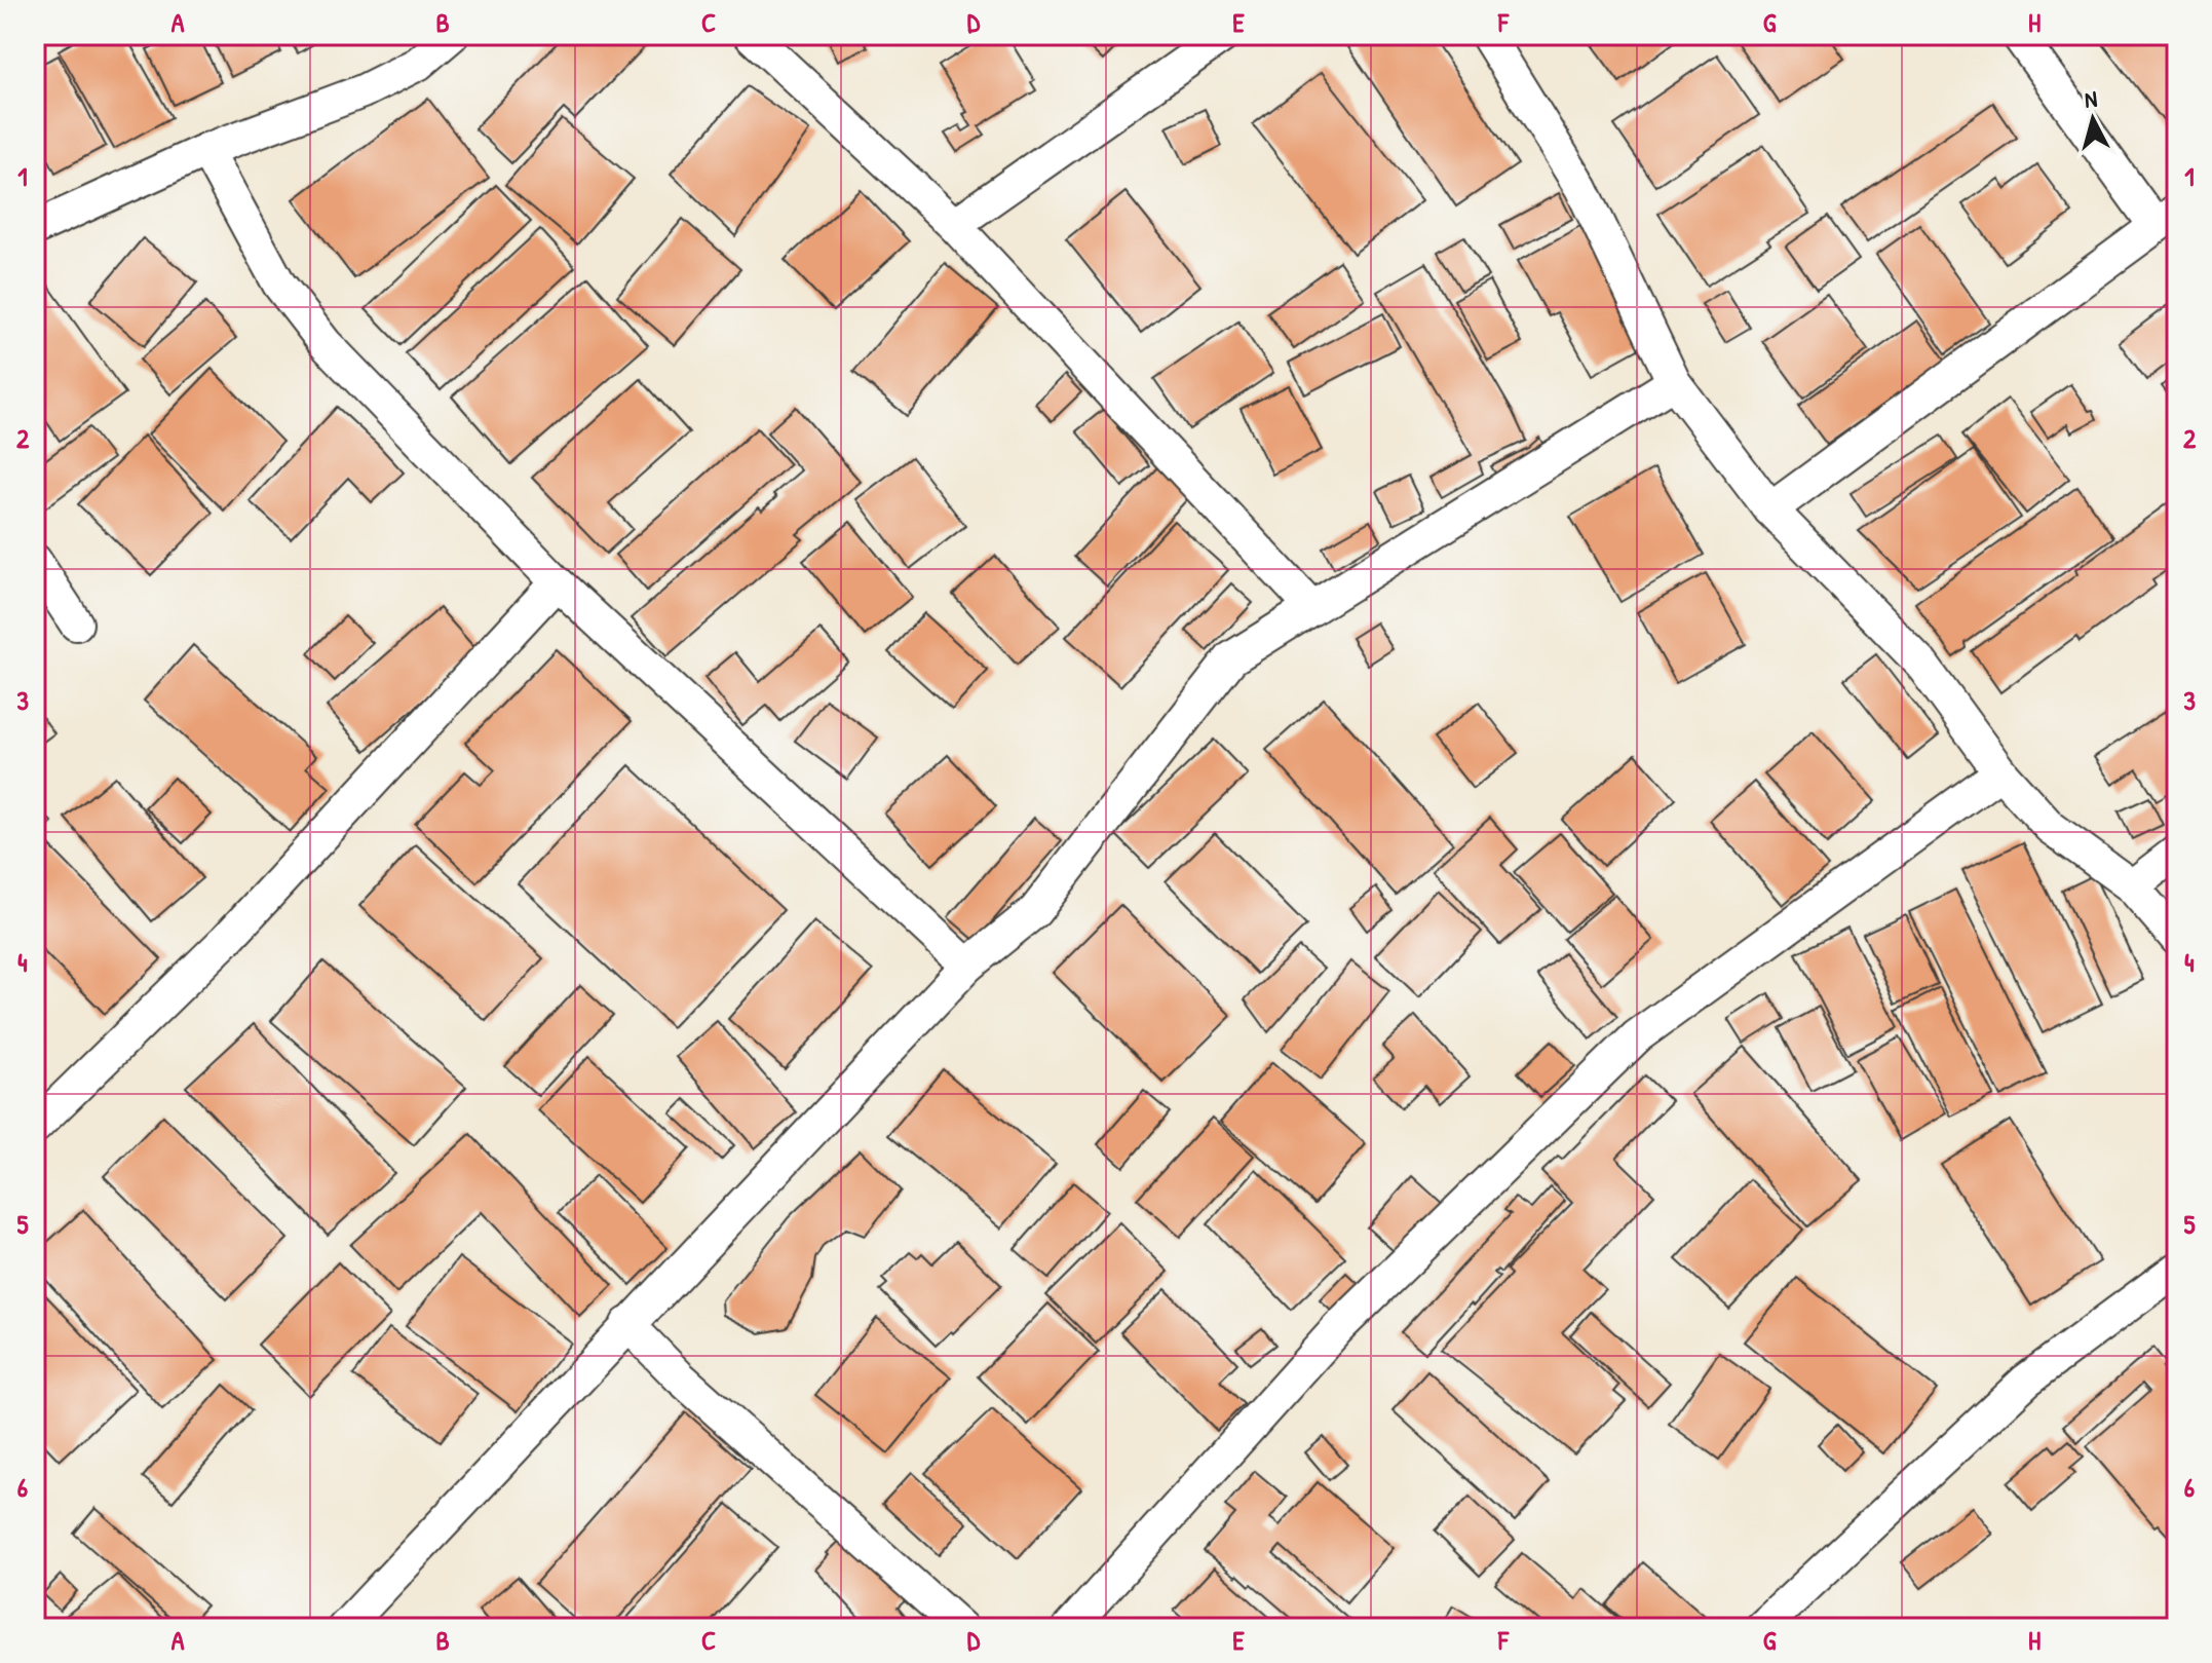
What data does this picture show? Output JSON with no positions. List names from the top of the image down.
{
  "north": "top",
  "grid": {
    "columns": [
      "A",
      "B",
      "C",
      "D",
      "E",
      "F",
      "G",
      "H"
    ],
    "rows": [
      "1",
      "2",
      "3",
      "4",
      "5",
      "6"
    ]
  }
}
